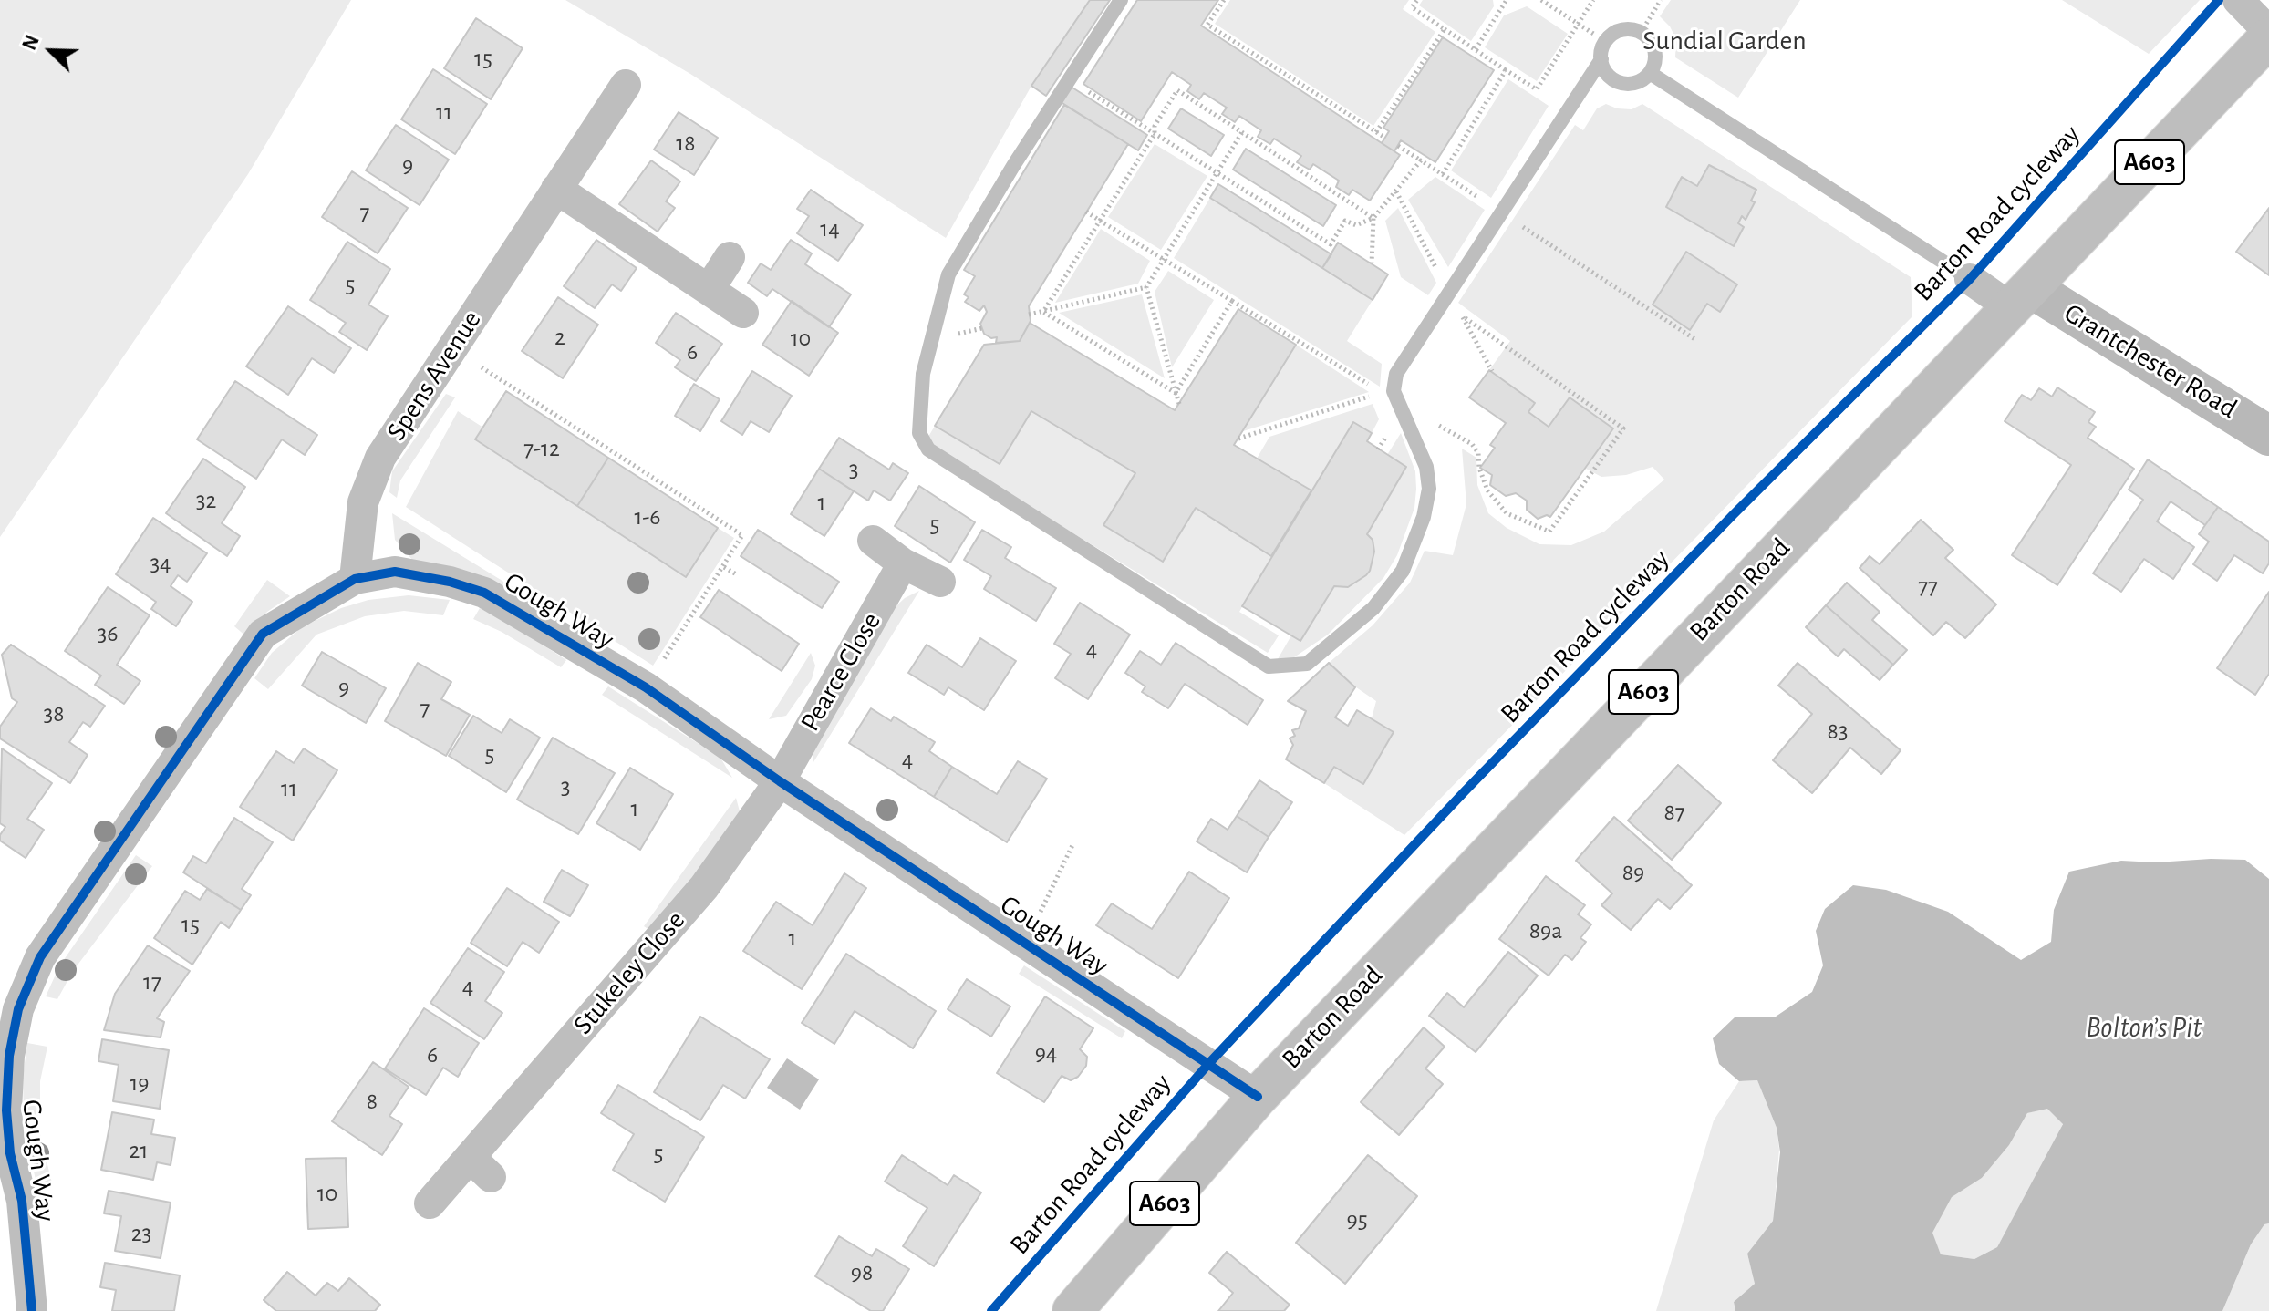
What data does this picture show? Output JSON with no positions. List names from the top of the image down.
{
  "streets": {
    "main road": ["A603", "Barton Road"],
    "street": [
      "Grantchester Road",
      "Spens Avenue",
      "Gough Way",
      "Pearce Close",
      "Stukeley Close"
    ],
    "cycle path": ["Barton Road cycleway"]
  },
  "crossings": [
    ["Grantchester Road", "Barton Road"],
    ["Spens Avenue", "Gough Way"],
    ["Barton Road", "Gough Way"],
    ["Gough Way", "Pearce Close"],
    ["Gough Way", "Stukeley Close"],
    ["Pearce Close", "Stukeley Close"]
  ],
  "water": ["Bolton’s Pit"],
  "parks": ["Sundial Garden"],
  "house_numbers": [
    "15",
    "11",
    "18",
    "9",
    "7",
    "14",
    "5",
    "2",
    "10",
    "6",
    "7-12",
    "3",
    "32",
    "1",
    "1-6",
    "5",
    "34",
    "77",
    "36",
    "4",
    "9",
    "7",
    "38",
    "83",
    "5",
    "4",
    "3",
    "11",
    "1",
    "87",
    "89",
    "15",
    "89a",
    "1",
    "17",
    "4",
    "94",
    "6",
    "19",
    "8",
    "21",
    "5",
    "10",
    "95",
    "23",
    "98"
  ],
  "north": "top left"
}
